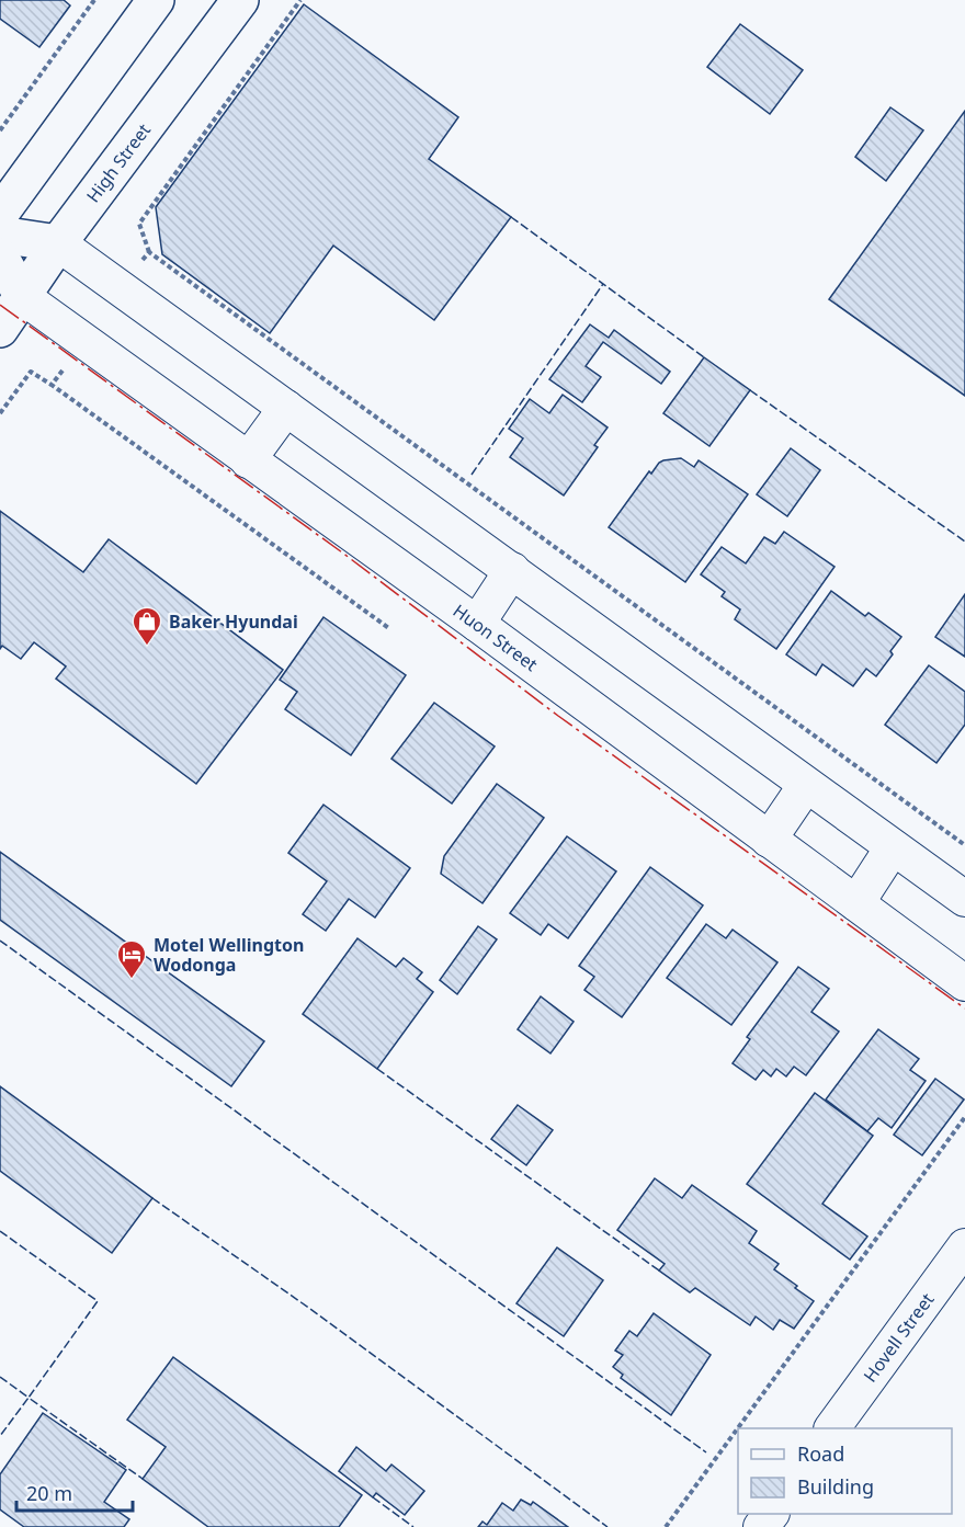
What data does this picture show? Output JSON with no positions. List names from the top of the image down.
{
  "streets": {
    "main road": ["High Street"],
    "street": ["Huon Street", "Hovell Street"]
  },
  "crossings": [
    ["High Street", "Huon Street"]
  ],
  "places": {
    "shop": ["Baker Hyundai"],
    "hotel": ["Motel Wellington Wodonga"]
  },
  "legend": ["Road", "Building"],
  "scale_bar": "20 m"
}
